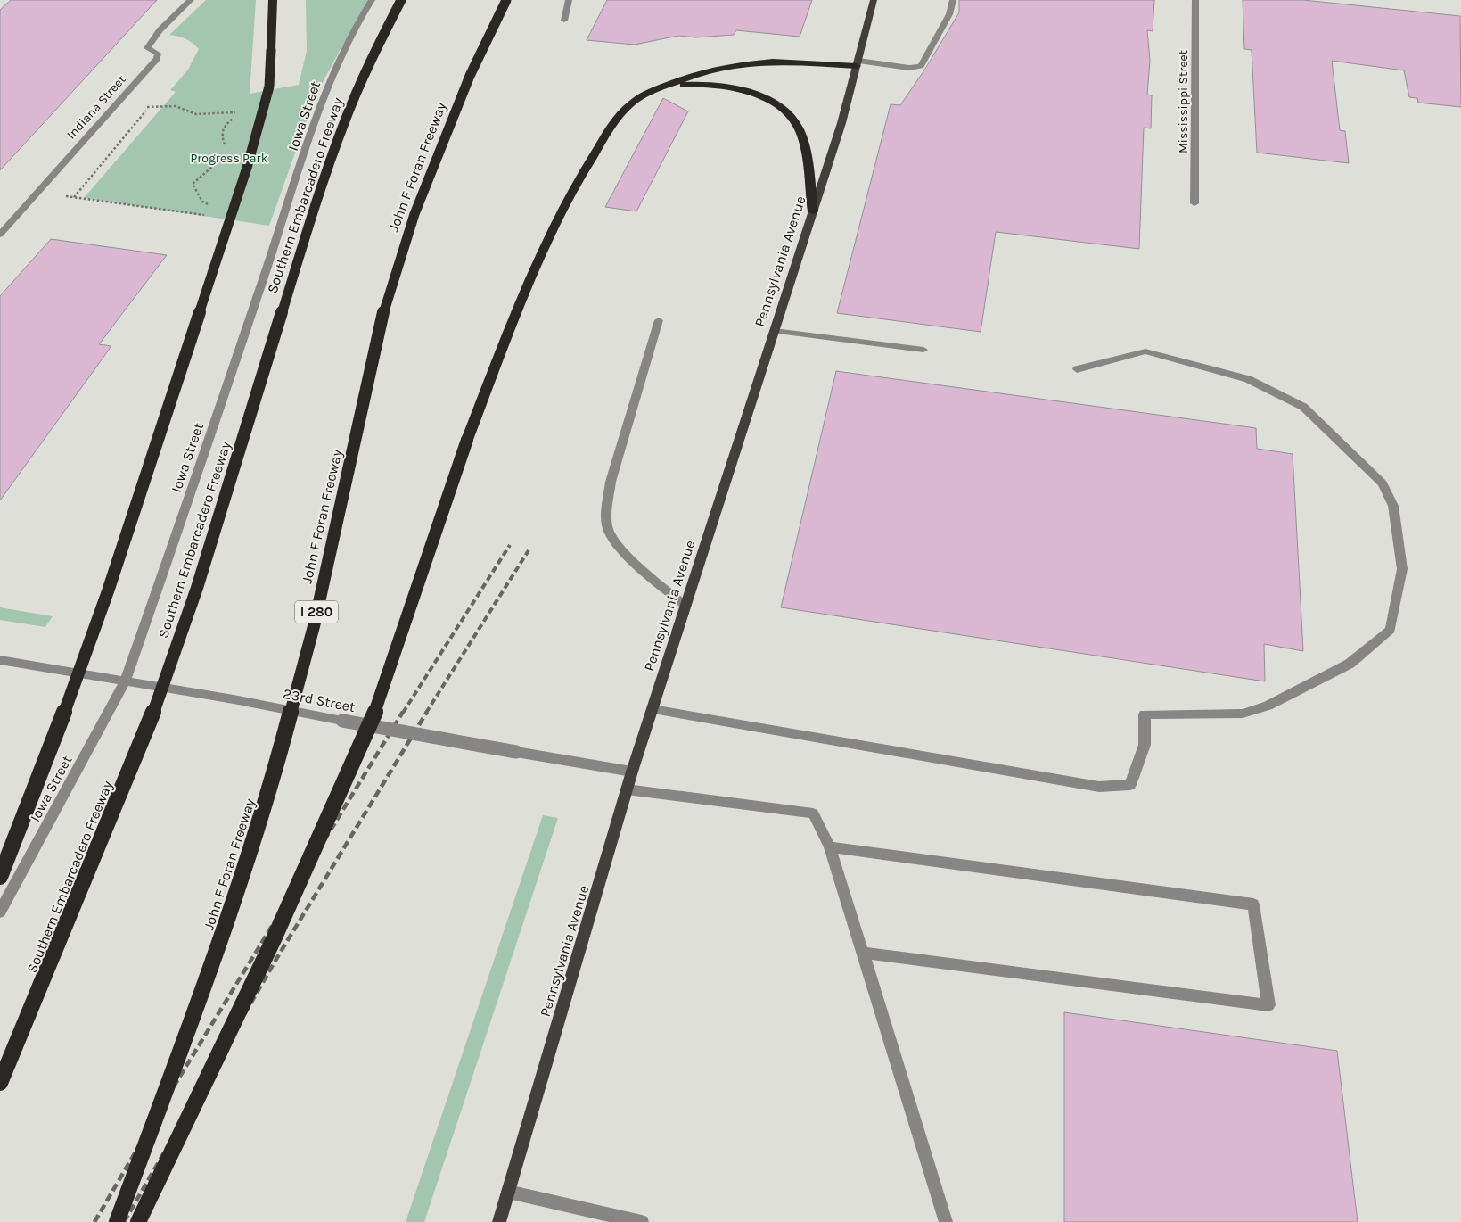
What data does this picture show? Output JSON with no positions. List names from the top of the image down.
{
  "streets": {
    "highway": ["John F Foran Freeway", "Southern Embarcadero Freeway", "I 280"],
    "main road": ["Pennsylvania Avenue"],
    "street": [
      "Mississippi Street",
      "Indiana Street",
      "Iowa Street",
      "23rd Street"
    ]
  },
  "crossings": [
    ["Iowa Street", "23rd Street"],
    ["Pennsylvania Avenue", "23rd Street"]
  ],
  "parks": ["Progress Park"]
}
